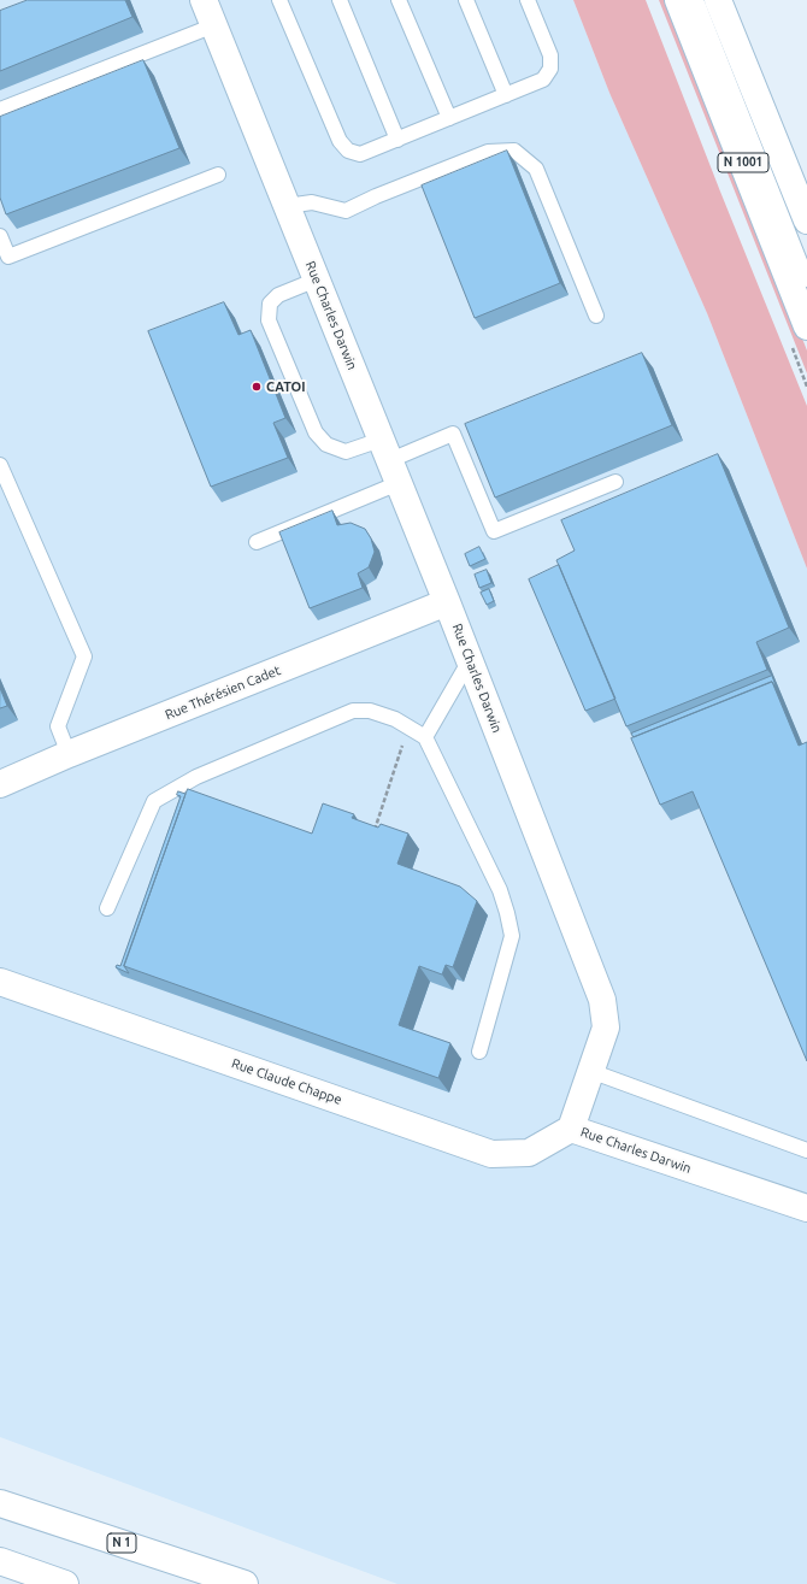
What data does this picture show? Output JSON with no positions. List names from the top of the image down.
{
  "streets": {
    "main road": [
      "N 1001",
      "Rue Charles Darwin",
      "Rue Thérésien Cadet",
      "Rue Claude Chappe",
      "N 1"
    ]
  },
  "crossings": [
    ["Rue Charles Darwin", "Rue Thérésien Cadet"],
    ["Rue Charles Darwin", "Rue Claude Chappe"]
  ],
  "places": ["CATOI"]
}
